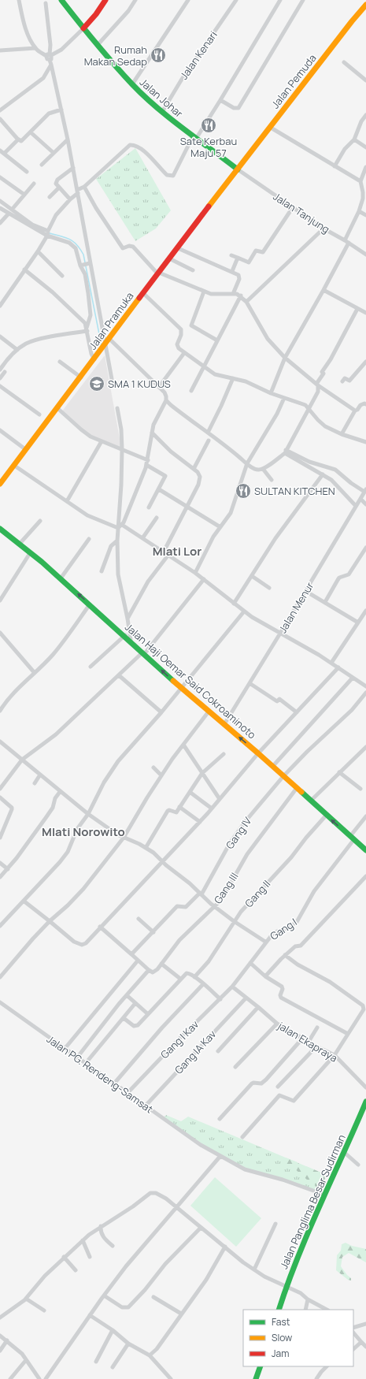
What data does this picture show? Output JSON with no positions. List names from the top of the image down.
{
  "streets": {
    "main road": [
      "Jalan Pemuda",
      "Jalan Johar",
      "Jalan Pramuka",
      "Jalan Haji Oemar Said Cokroaminoto",
      "Jalan Panglima Besar Sudirman"
    ],
    "street": [
      "Jalan Kenari",
      "Jalan Tanjung",
      "Jalan Menur",
      "Gang IV",
      "Gang III",
      "Gang II",
      "Gang I",
      "Gang I Kav",
      "jalan Ekapraya",
      "Gang IA Kav",
      "Jalan PG. Rendeng-Samsat"
    ]
  },
  "crossings": [
    ["Jalan Kenari", "Jalan Johar"],
    ["Jalan Pemuda", "Jalan Johar"],
    ["Jalan Pemuda", "Jalan Tanjung"],
    ["Jalan Pemuda", "Jalan Pramuka"],
    ["Jalan Johar", "Jalan Tanjung"],
    ["Jalan Johar", "Jalan Pramuka"],
    ["Jalan Tanjung", "Jalan Pramuka"],
    ["Jalan Menur", "Jalan Haji Oemar Said Cokroaminoto"],
    ["Jalan Haji Oemar Said Cokroaminoto", "Gang IV"],
    ["Jalan Haji Oemar Said Cokroaminoto", "Gang III"],
    ["Jalan Haji Oemar Said Cokroaminoto", "Gang II"],
    ["Jalan Haji Oemar Said Cokroaminoto", "Gang I"],
    ["Gang I", "Gang I Kav"],
    ["Gang I", "jalan Ekapraya"],
    ["Gang I Kav", "jalan Ekapraya"],
    ["Gang I Kav", "Jalan PG. Rendeng-Samsat"],
    ["jalan Ekapraya", "Gang IA Kav"],
    ["Gang IA Kav", "Jalan PG. Rendeng-Samsat"],
    ["Jalan PG. Rendeng-Samsat", "Jalan Panglima Besar Sudirman"]
  ],
  "districts": ["Mlati Lor", "Mlati Norowito"],
  "places": {
    "restaurant": ["Rumah Makan Sedap", "Sate Kerbau Maju 57", "SULTAN KITCHEN"],
    "school or university": ["SMA 1 KUDUS"]
  },
  "legend": ["Fast", "Slow", "Jam"]
}
